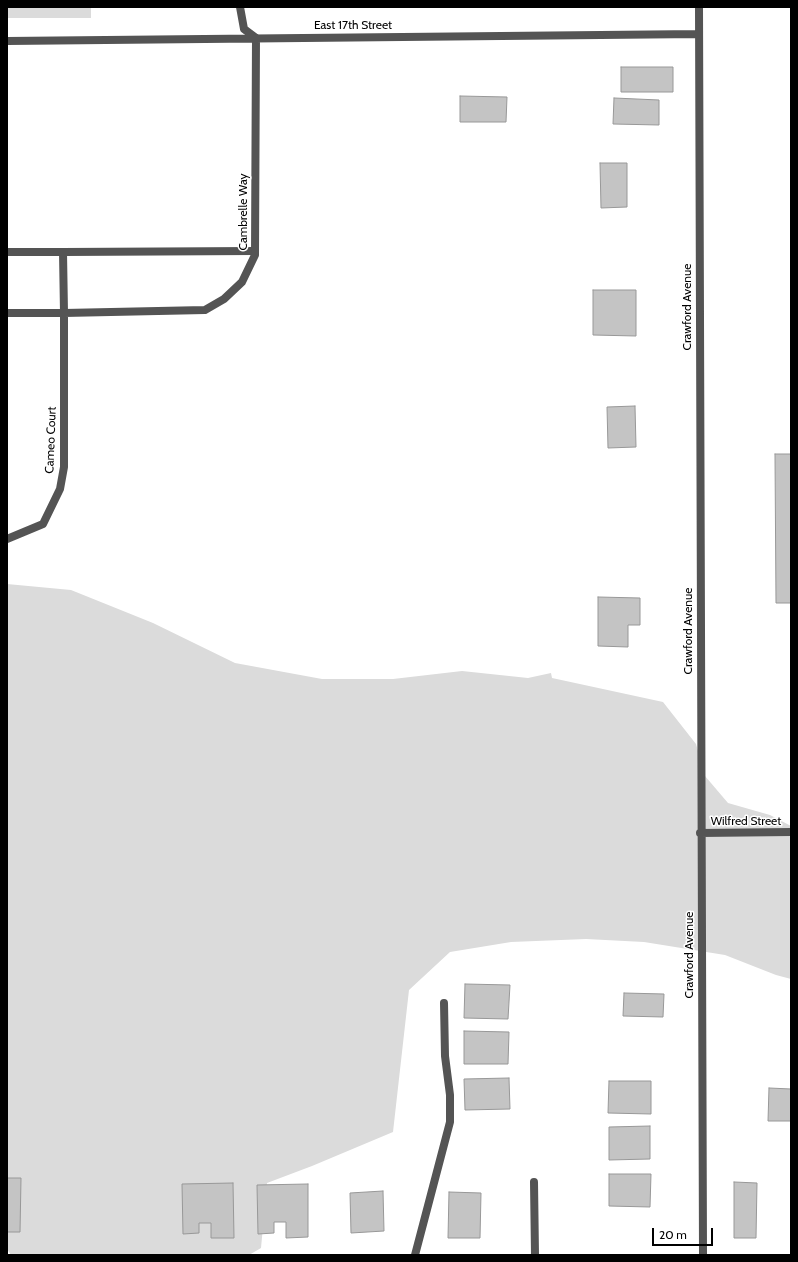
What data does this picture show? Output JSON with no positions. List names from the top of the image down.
{
  "streets": {
    "street": [
      "East 17th Street",
      "Cambrelle Way",
      "Crawford Avenue",
      "Cameo Court",
      "Wilfred Street"
    ]
  },
  "crossings": [
    ["East 17th Street", "Cambrelle Way"],
    ["East 17th Street", "Crawford Avenue"],
    ["Cambrelle Way", "Cameo Court"],
    ["Crawford Avenue", "Wilfred Street"]
  ],
  "scale_bar": "20 m"
}
